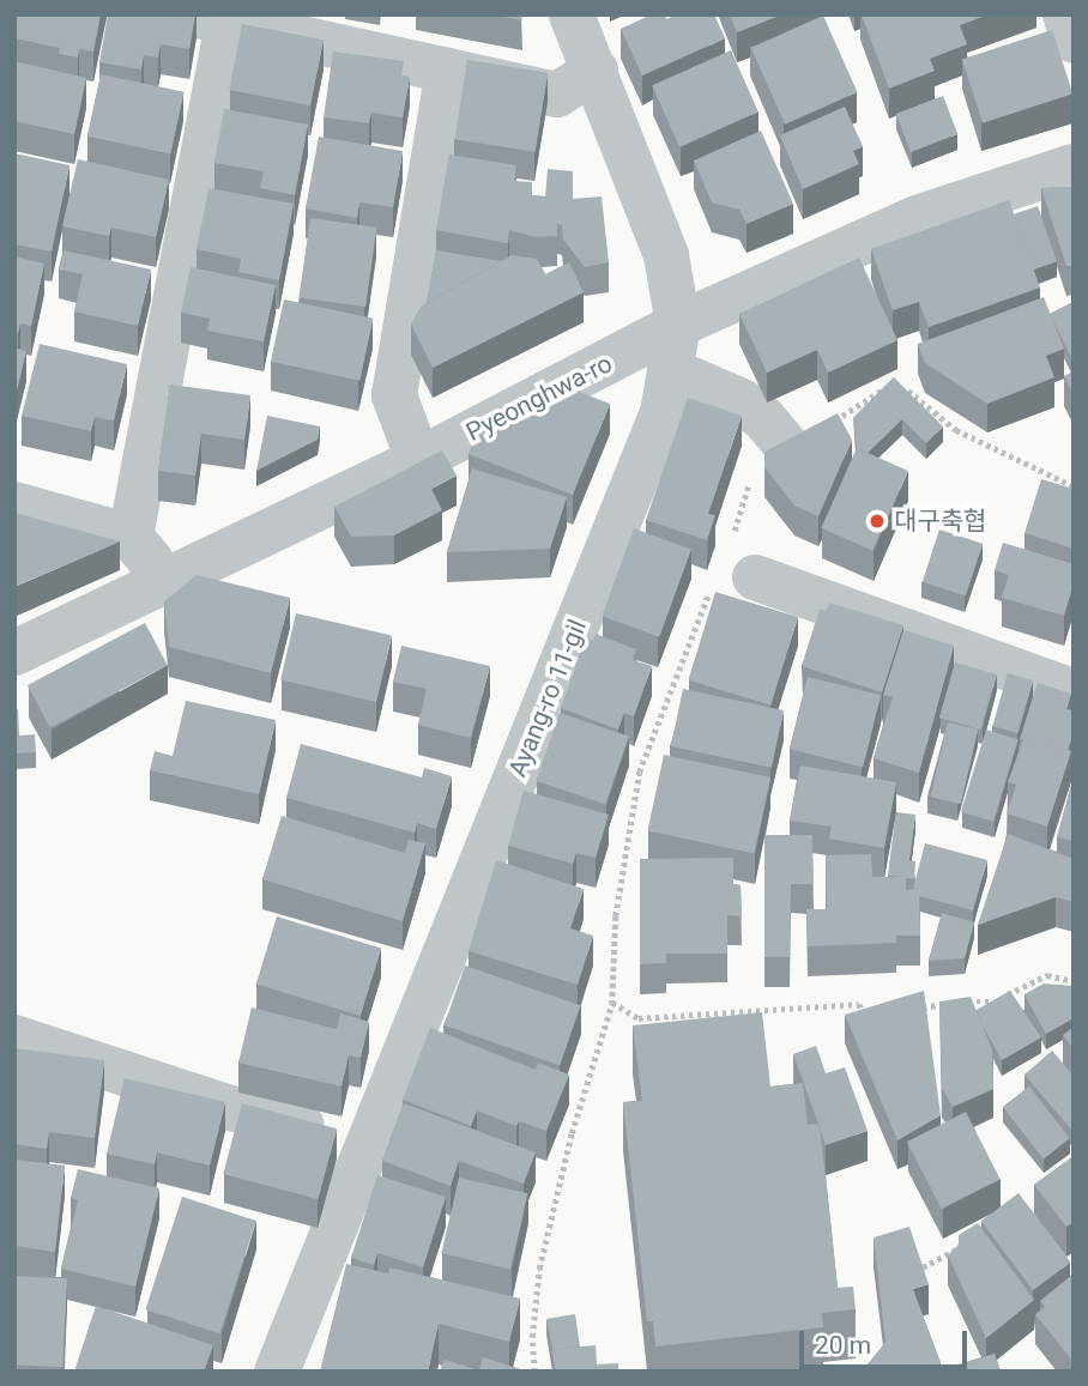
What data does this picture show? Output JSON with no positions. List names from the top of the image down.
{
  "streets": {
    "street": ["Pyeonghwa-ro", "Ayang-ro 11-gil"]
  },
  "crossings": [
    ["Pyeonghwa-ro", "Ayang-ro 11-gil"]
  ],
  "places": ["대구축협"],
  "scale_bar": "20 m"
}
